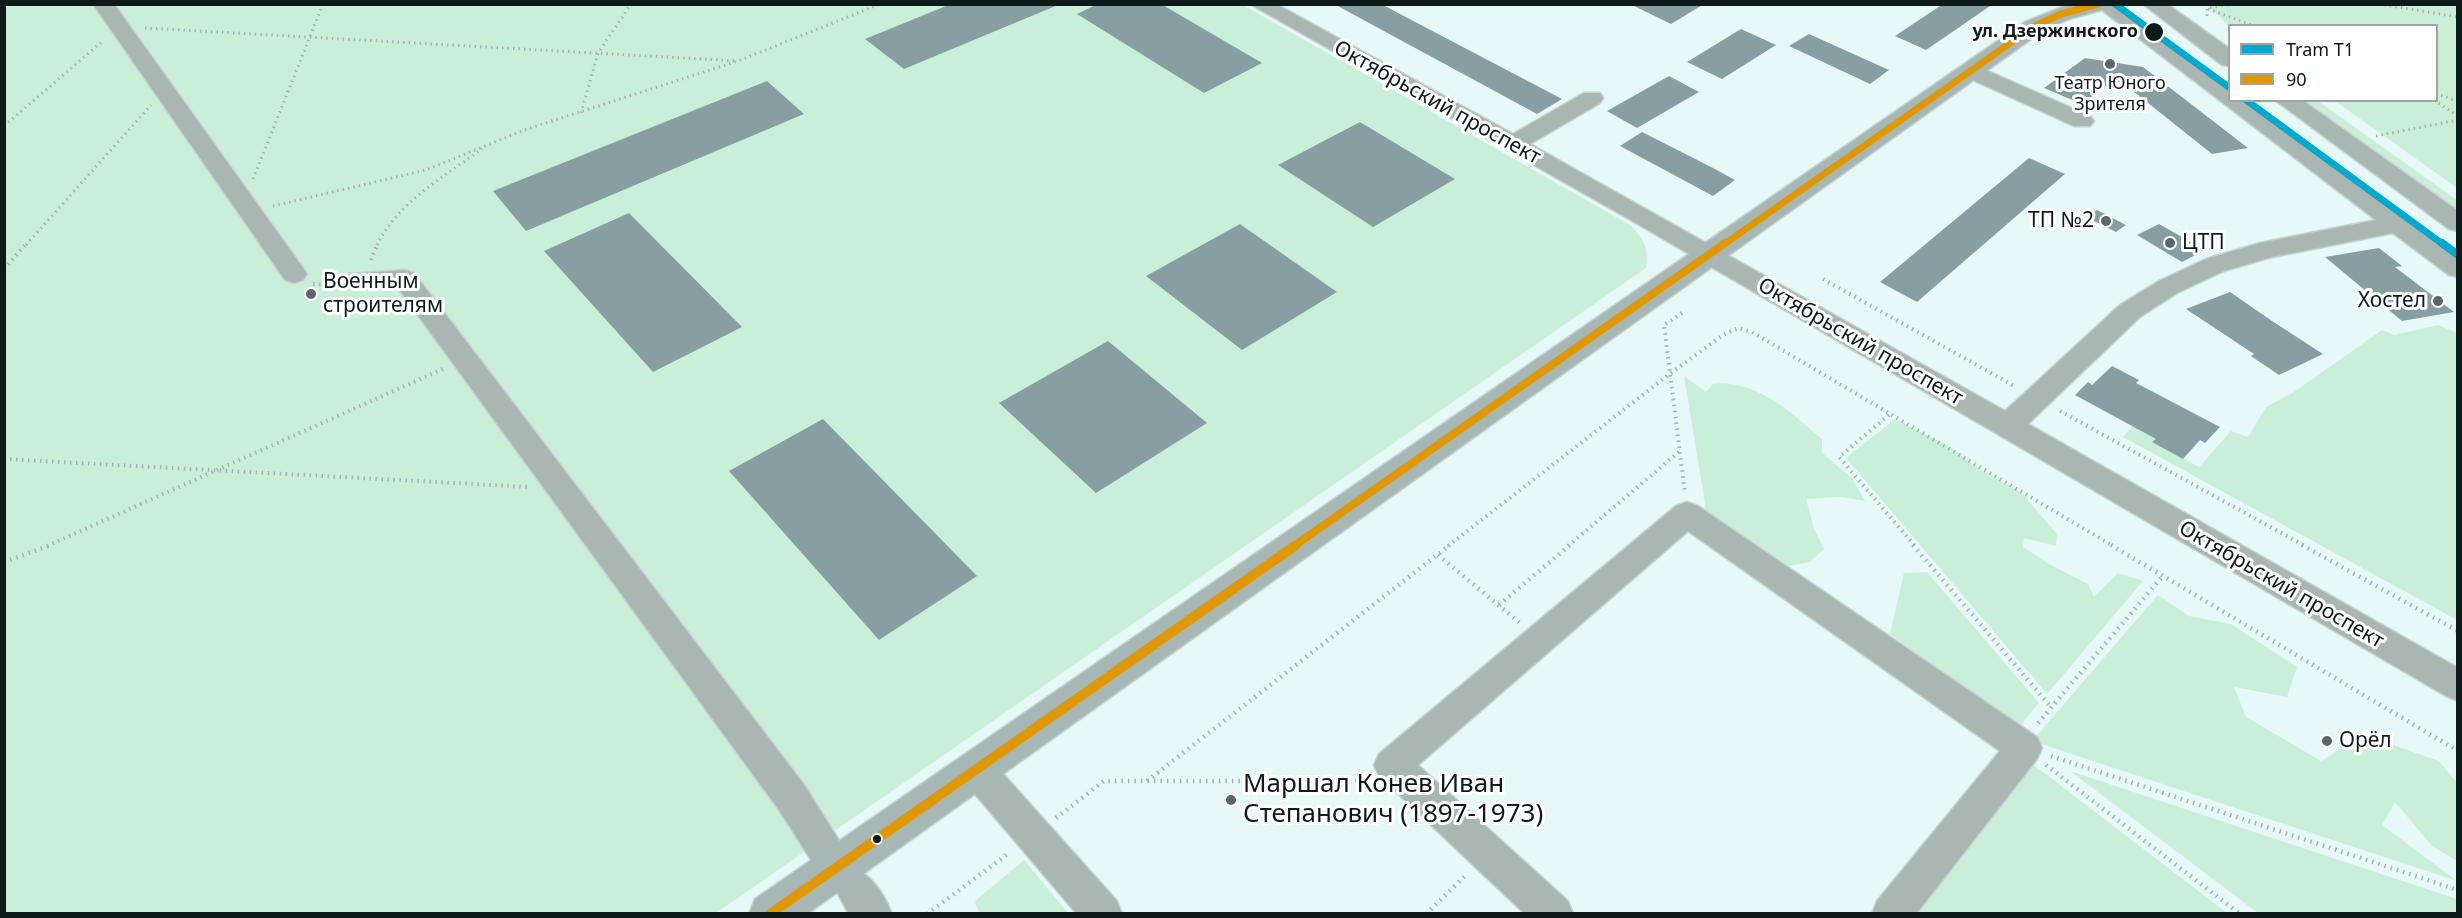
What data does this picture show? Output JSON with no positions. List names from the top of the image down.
{
  "streets": {
    "street": ["Октябрьский проспект"]
  },
  "places": [
    "ул. Дзержинского",
    "Театр Юного Зрителя",
    "ТП №2",
    "ЦТП",
    "Военным строителям",
    "Хостел",
    "Орёл",
    "Маршал Конев Иван Степанович (1897-1973)"
  ],
  "lines": ["tram line T1", "transit line 90"],
  "legend": ["Tram T1", "90"]
}
